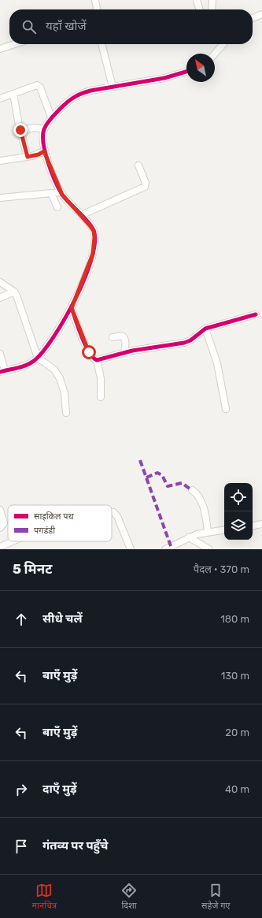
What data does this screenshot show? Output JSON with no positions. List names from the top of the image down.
{
  "legend": ["साइकिल पथ", "पगडंडी"],
  "north": "top left",
  "page": {
    "search": "यहाँ खोजें",
    "heading": ["5 मिनट", "पैदल · 370 m"],
    "list": [
      ["सीधे चलें", "180 m"],
      ["बाएँ मुड़ें", "130 m"],
      ["बाएँ मुड़ें", "20 m"],
      ["दाएँ मुड़ें", "40 m"],
      "गंतव्य पर पहुँचे"
    ],
    "nav": ["मानचित्र", "दिशा", "सहेजे गए"]
  }
}
